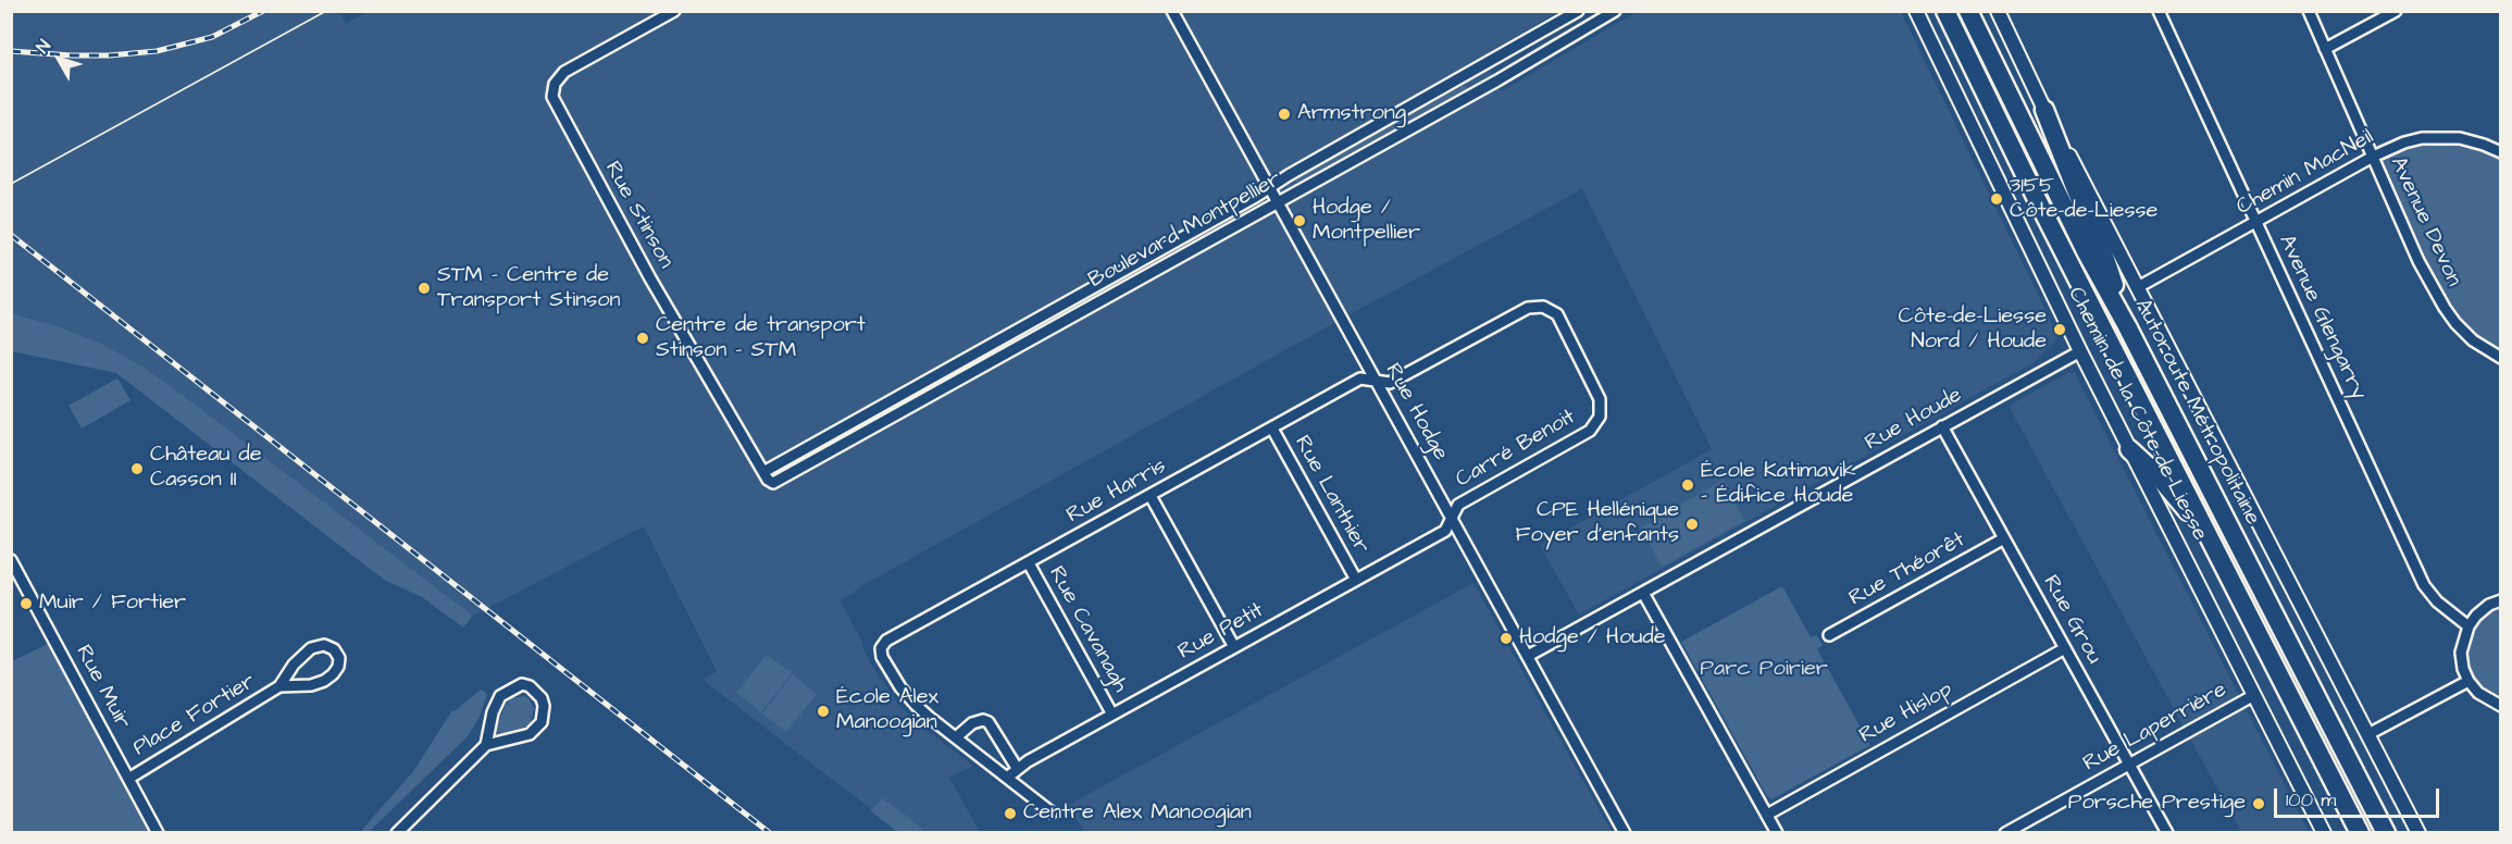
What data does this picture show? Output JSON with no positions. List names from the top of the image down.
{
  "streets": {
    "highway": ["Autoroute Métropolitaine"],
    "main road": ["Chemin de la Côte-de-Liesse"],
    "street": [
      "Chemin MacNeil",
      "Rue Stinson",
      "Avenue Devon",
      "Boulevard Montpellier",
      "Avenue Glengarry",
      "Rue Hodge",
      "Rue Houde",
      "Carré Benoit",
      "Rue Harris",
      "Rue Lanthier",
      "Rue Théorêt",
      "Rue Grou",
      "Rue Cavanagh",
      "Rue Petit",
      "Rue Muir",
      "Rue Hislop",
      "Place Fortier",
      "Rue Laperrière"
    ]
  },
  "crossings": [
    ["Chemin MacNeil", "Avenue Devon"],
    ["Chemin MacNeil", "Avenue Glengarry"],
    ["Rue Stinson", "Boulevard Montpellier"],
    ["Boulevard Montpellier", "Rue Hodge"],
    ["Rue Hodge", "Rue Houde"],
    ["Rue Hodge", "Carré Benoit"],
    ["Rue Hodge", "Rue Harris"],
    ["Rue Hodge", "Rue Petit"],
    ["Chemin de la Côte-de-Liesse", "Rue Houde"],
    ["Chemin de la Côte-de-Liesse", "Rue Laperrière"],
    ["Rue Houde", "Rue Grou"],
    ["Carré Benoit", "Rue Harris"],
    ["Carré Benoit", "Rue Petit"],
    ["Rue Harris", "Rue Lanthier"],
    ["Rue Harris", "Rue Cavanagh"],
    ["Rue Lanthier", "Rue Petit"],
    ["Rue Théorêt", "Rue Grou"],
    ["Rue Grou", "Rue Hislop"],
    ["Rue Grou", "Rue Laperrière"],
    ["Rue Cavanagh", "Rue Petit"],
    ["Rue Muir", "Place Fortier"]
  ],
  "parks": ["Parc Poirier"],
  "places": [
    "Armstrong",
    "3155 Côte-de-Liesse",
    "Hodge / Montpellier",
    "STM - Centre de Transport Stinson",
    "Côte-de-Liesse Nord / Houde",
    "Centre de transport Stinson - STM",
    "Château de Casson II",
    "École Katimavik - Édifice Houde",
    "CPE Hellénique Foyer d'enfants",
    "Muir / Fortier",
    "Hodge / Houde",
    "École Alex Manoogian",
    "Porsche Prestige",
    "Centre Alex Manoogian"
  ],
  "scale_bar": "100 m",
  "north": "top left"
}
